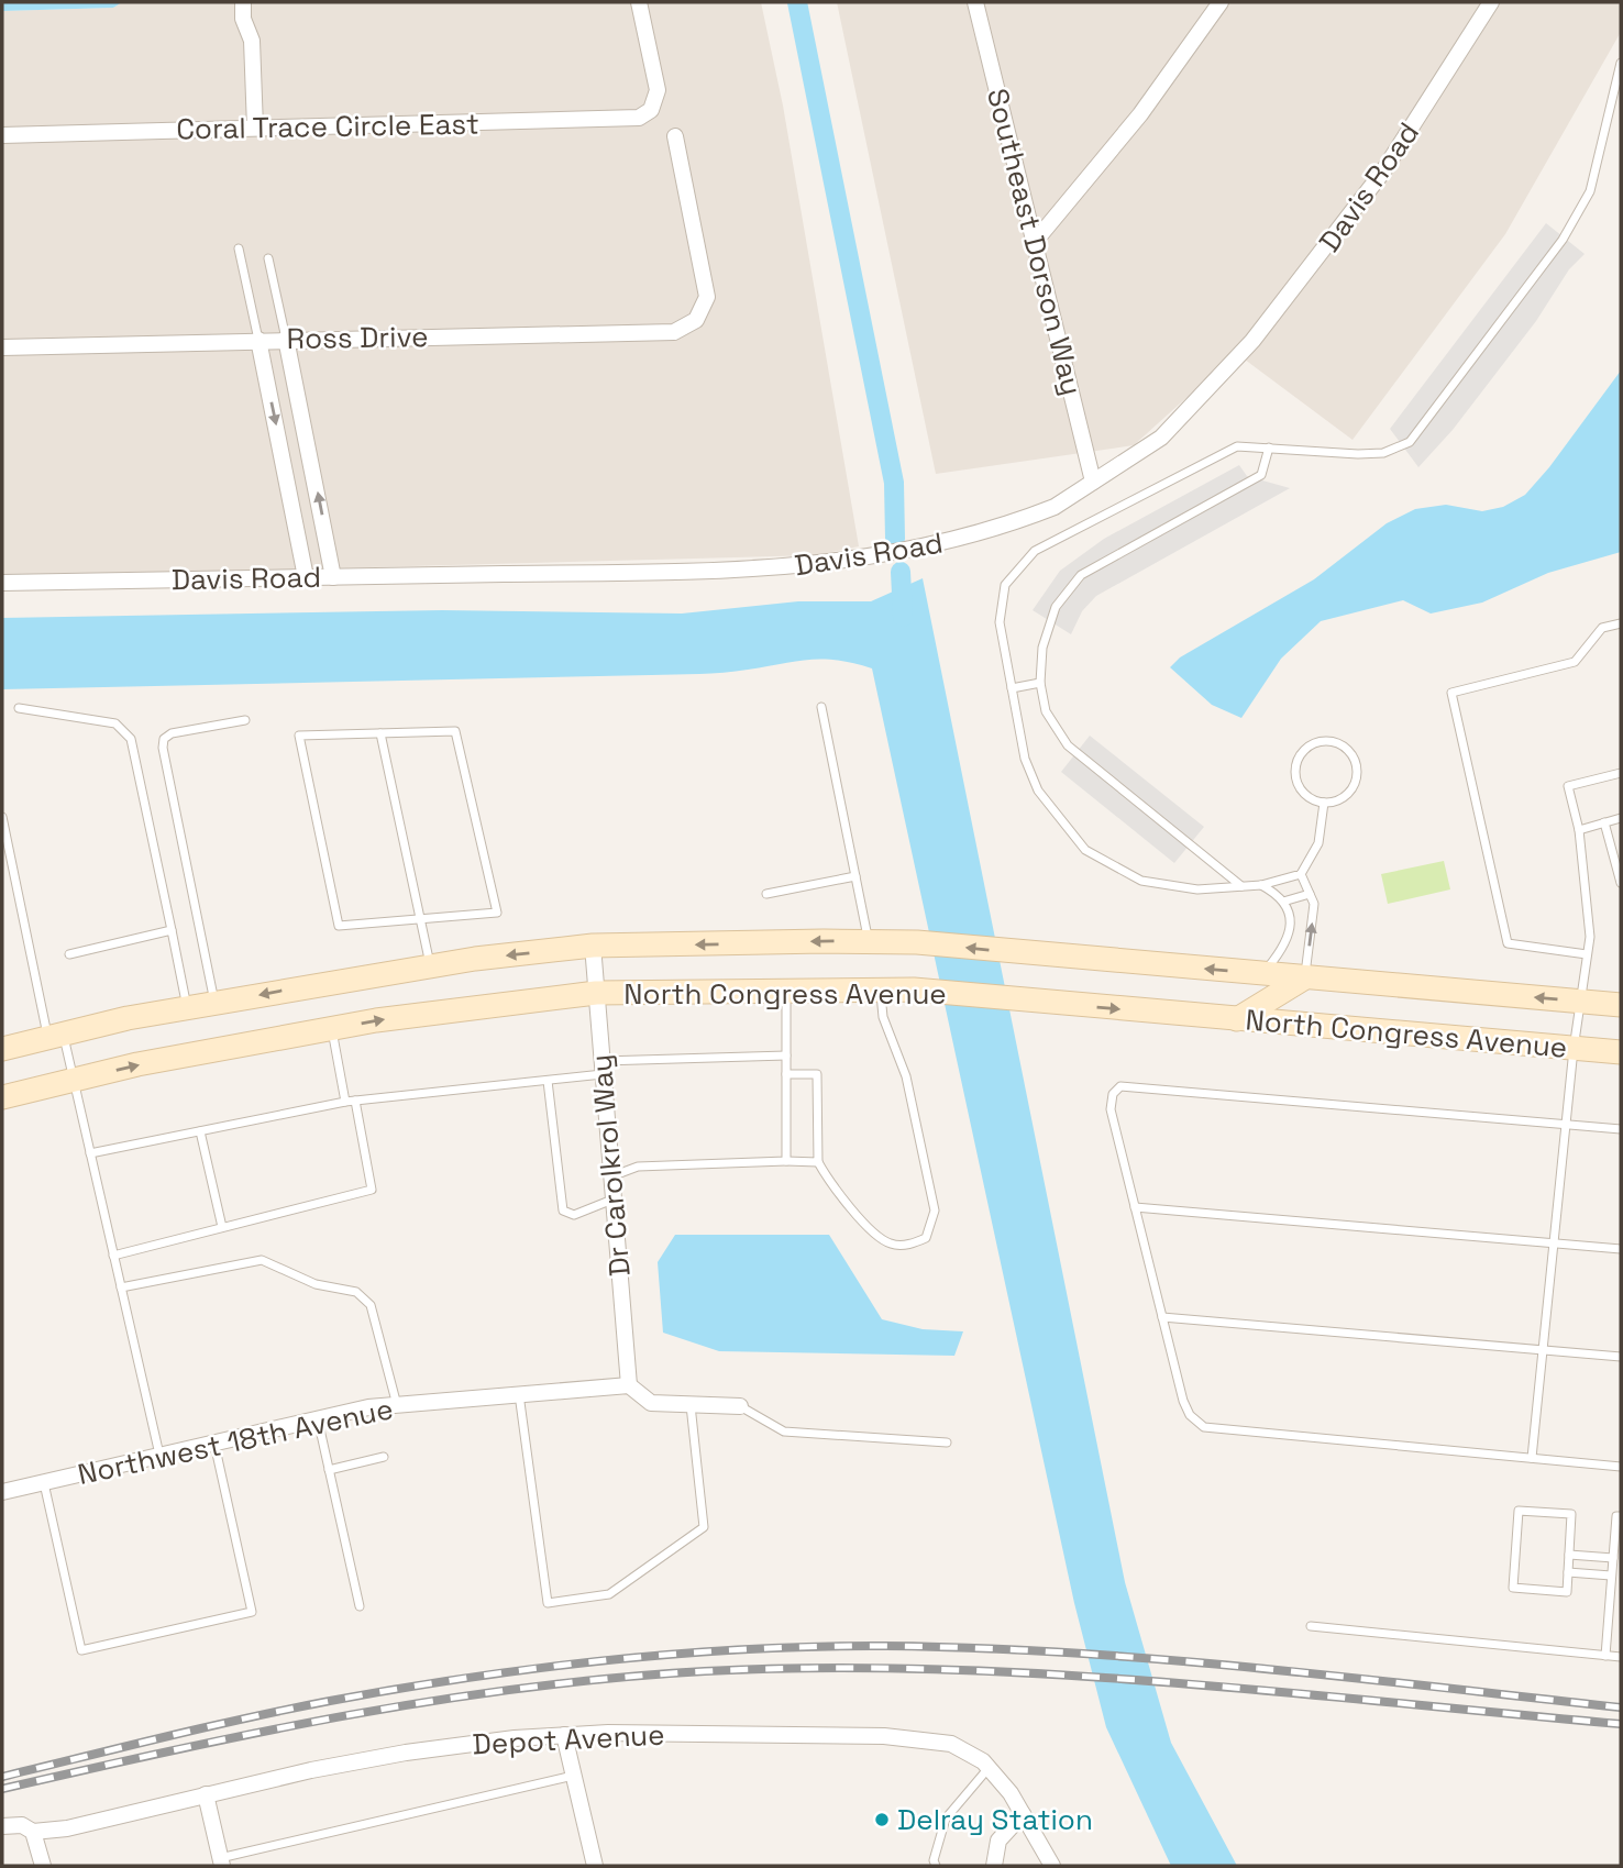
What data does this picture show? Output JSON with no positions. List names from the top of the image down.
{
  "streets": {
    "main road": ["North Congress Avenue"],
    "street": [
      "Coral Trace Circle East",
      "Davis Road",
      "Southeast Dorson Way",
      "Ross Drive",
      "Dr Carolkrol Way",
      "Northwest 18th Avenue",
      "Depot Avenue"
    ]
  },
  "crossings": [
    ["Davis Road", "Southeast Dorson Way"],
    ["North Congress Avenue", "Dr Carolkrol Way"],
    ["Dr Carolkrol Way", "Northwest 18th Avenue"]
  ],
  "places": ["Delray Station"]
}
